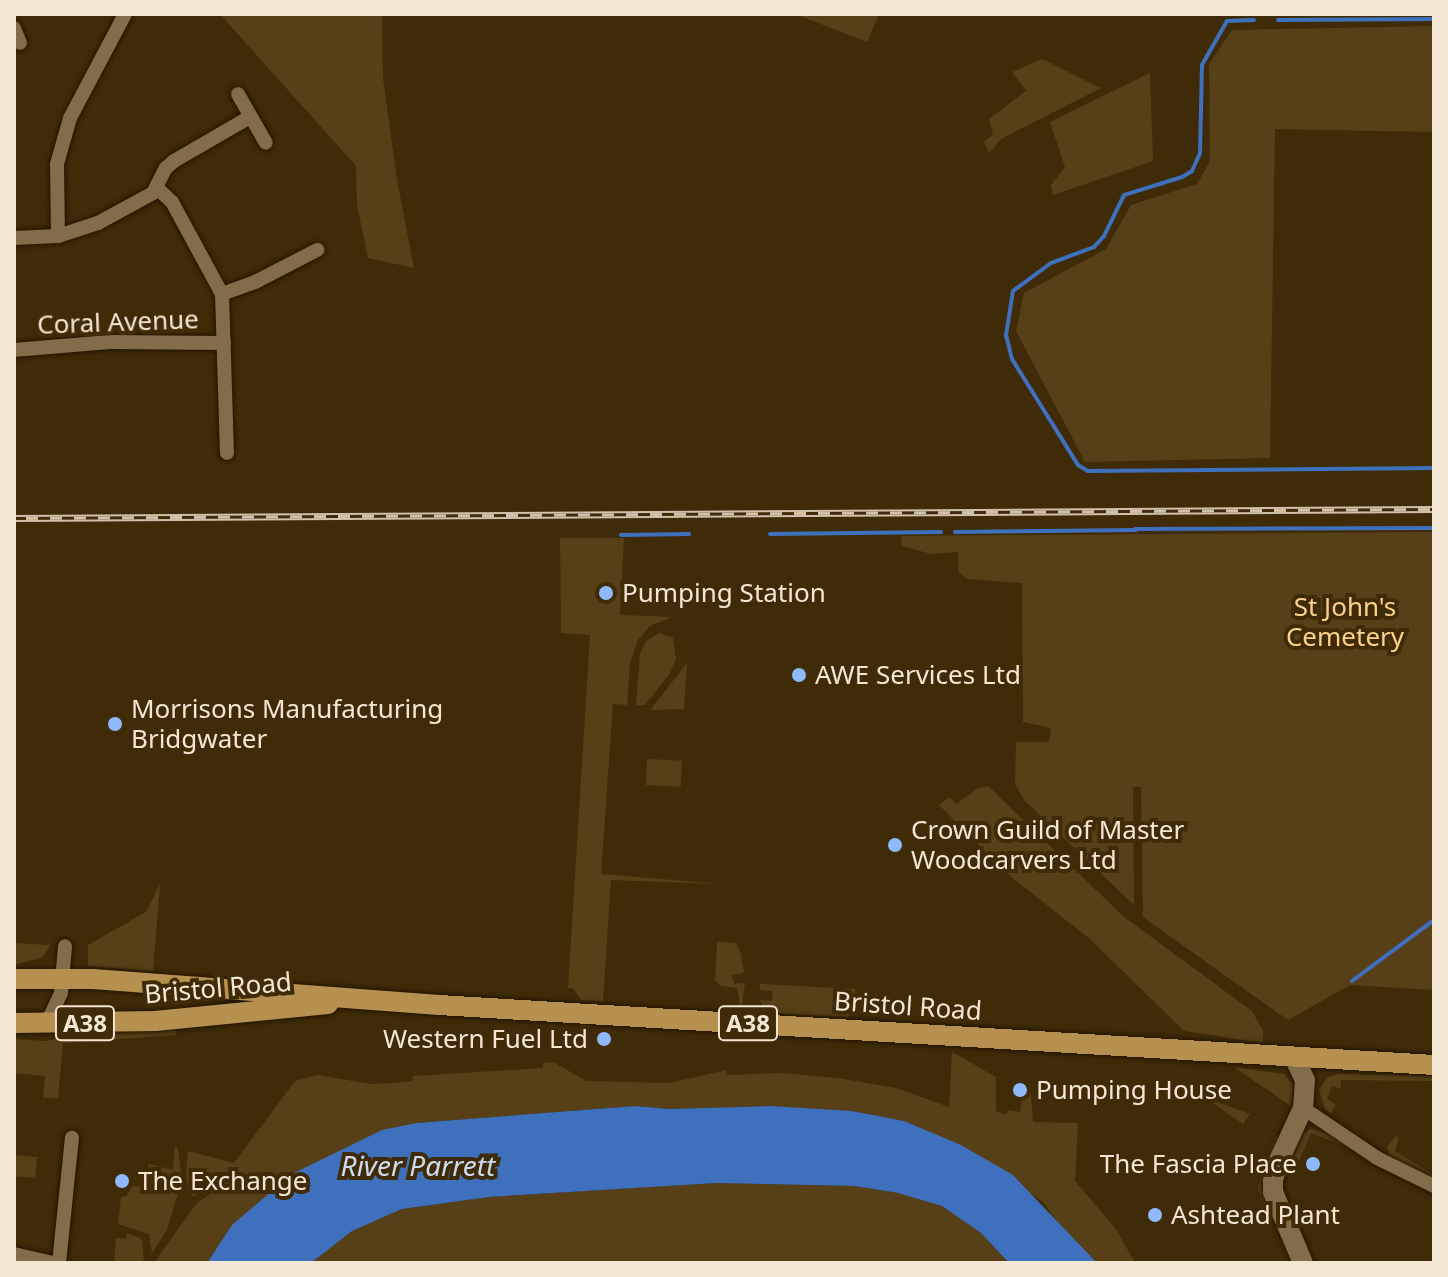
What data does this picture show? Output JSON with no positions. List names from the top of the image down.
{
  "streets": {
    "main road": ["Bristol Road", "A38"],
    "street": ["Coral Avenue"]
  },
  "water": ["River Parrett"],
  "parks": ["St John's Cemetery"],
  "places": [
    "Pumping Station",
    "AWE Services Ltd",
    "Morrisons Manufacturing Bridgwater",
    "Crown Guild of Master Woodcarvers Ltd",
    "Western Fuel Ltd",
    "Pumping House",
    "The Fascia Place",
    "The Exchange",
    "Ashtead Plant"
  ]
}
